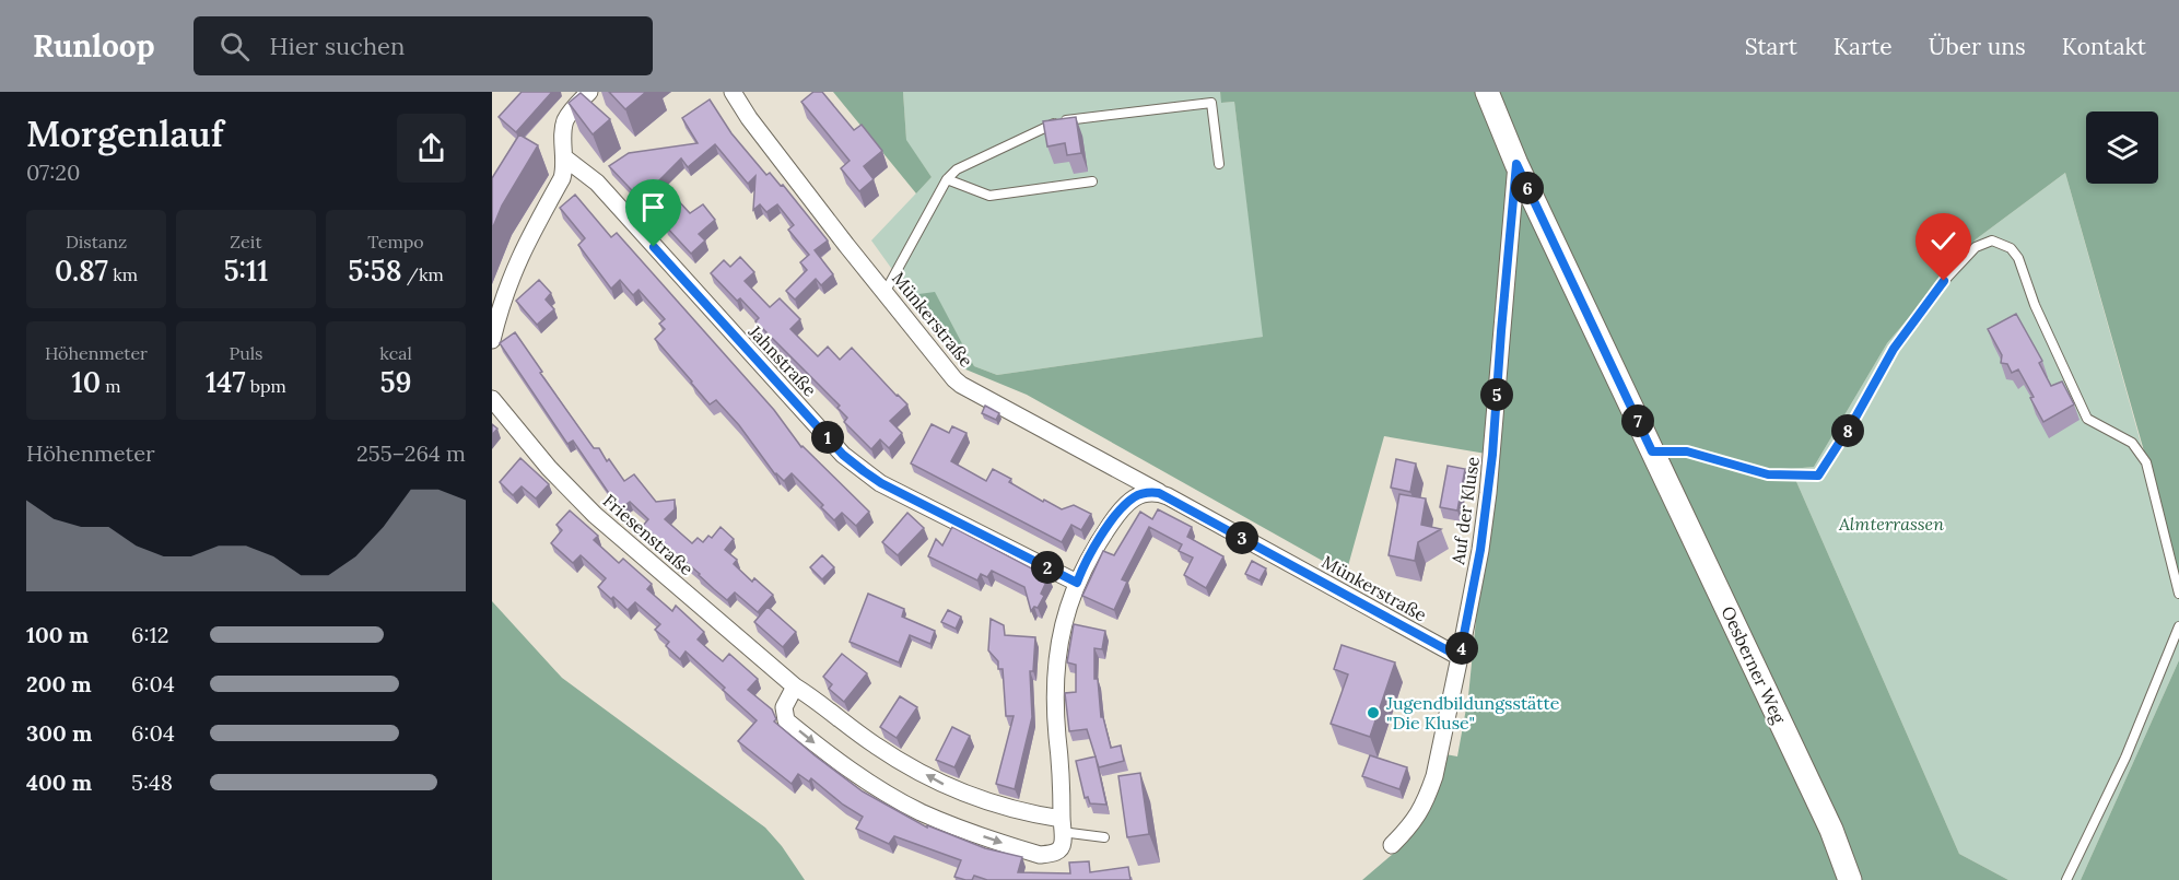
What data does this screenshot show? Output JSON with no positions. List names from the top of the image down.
{
  "streets": {
    "street": [
      "Münkerstraße",
      "Jahnstraße",
      "Auf der Kluse",
      "Friesenstraße",
      "Oesberner Weg"
    ]
  },
  "crossings": [
    ["Münkerstraße", "Auf der Kluse"],
    ["Auf der Kluse", "Oesberner Weg"]
  ],
  "one_way": ["Friesenstraße"],
  "parks": ["Almterrassen"],
  "places": ["Jugendbildungsstätte \"Die Kluse\""],
  "page": {
    "header": "Runloop",
    "search": "Hier suchen",
    "nav": [
      "Start",
      "Karte",
      "Über uns",
      "Kontakt"
    ],
    "heading": ["Morgenlauf", "07:20"],
    "pins": [
      "6",
      "5",
      "7",
      "8",
      "1",
      "3",
      "2",
      "4"
    ],
    "stats": [
      ["Distanz", "0.87 km"],
      ["Zeit", "5:11"],
      ["Tempo", "5:58 /km"],
      ["Höhenmeter", "10 m"],
      ["Puls", "147 bpm"],
      ["kcal", "59"]
    ],
    "chart": ["Höhenmeter", "255–264 m"],
    "list": [
      {
        "name": "100 m",
        "note": "6:12"
      },
      {
        "name": "200 m",
        "note": "6:04"
      },
      {
        "name": "300 m",
        "note": "6:04"
      },
      {
        "name": "400 m",
        "note": "5:48"
      }
    ]
  }
}
